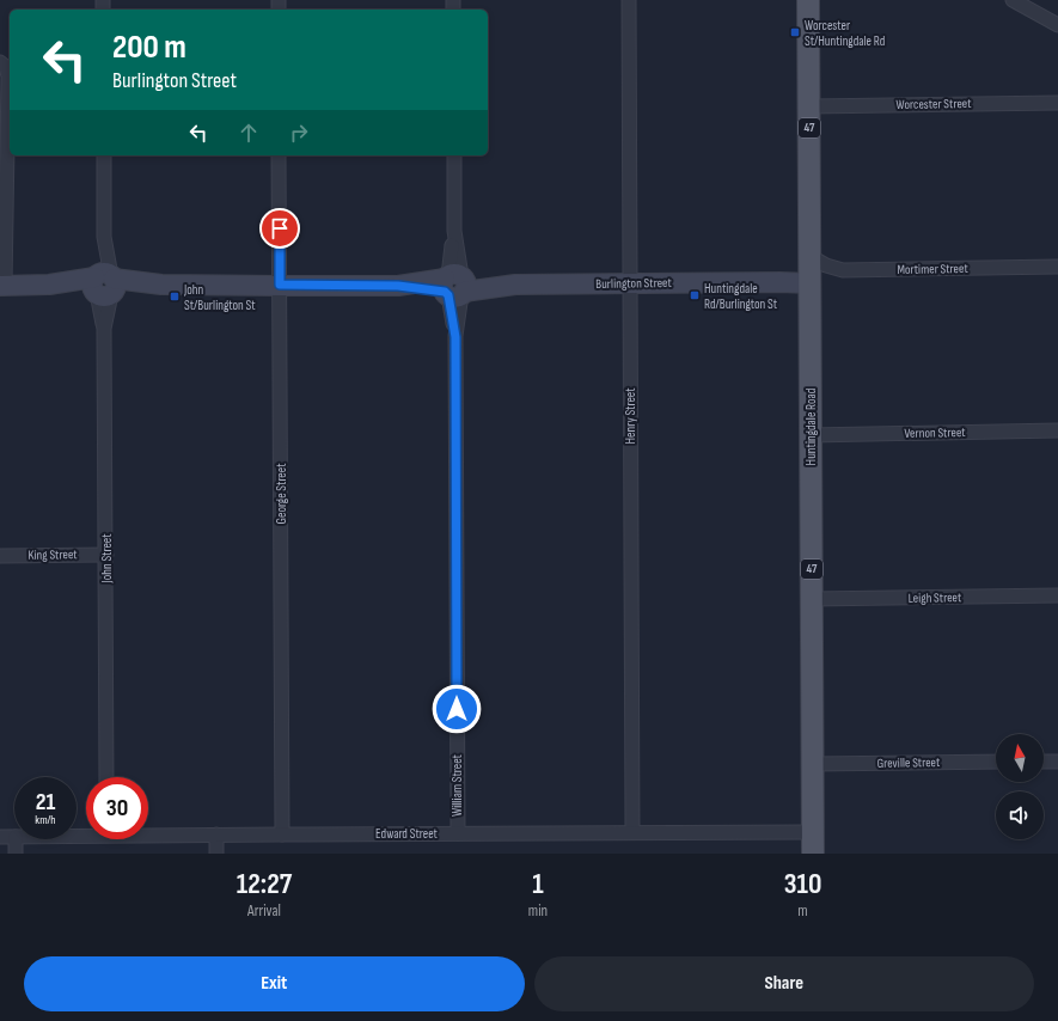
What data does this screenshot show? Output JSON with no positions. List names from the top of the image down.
{
  "streets": {
    "main road": ["47", "Huntingdale Road"],
    "street": [
      "Worcester Street",
      "Mortimer Street",
      "Burlington Street",
      "Henry Street",
      "Vernon Street",
      "George Street",
      "King Street",
      "John Street",
      "Leigh Street",
      "Greville Street",
      "William Street",
      "Edward Street"
    ]
  },
  "crossings": [
    ["Worcester Street", "Huntingdale Road"],
    ["Mortimer Street", "Huntingdale Road"],
    ["Burlington Street", "Henry Street"],
    ["Burlington Street", "Huntingdale Road"],
    ["Burlington Street", "George Street"],
    ["Burlington Street", "John Street"],
    ["Burlington Street", "William Street"],
    ["Henry Street", "Edward Street"],
    ["Huntingdale Road", "Vernon Street"],
    ["Huntingdale Road", "Leigh Street"],
    ["Huntingdale Road", "Greville Street"],
    ["Huntingdale Road", "Edward Street"],
    ["George Street", "Edward Street"],
    ["King Street", "John Street"],
    ["William Street", "Edward Street"]
  ],
  "places": {
    "transit": ["Worcester St/Huntingdale Rd", "Huntingdale Rd/Burlington St", "John St/Burlington St"]
  },
  "north": "top",
  "page": {
    "turn": ["200 m", "Burlington Street"],
    "speed": "21 km/h",
    "limit": "30",
    "eta": [
      "12:27",
      "Arrival",
      "1",
      "min",
      "310",
      "m"
    ],
    "buttons": ["Exit", "Share"]
  }
}
